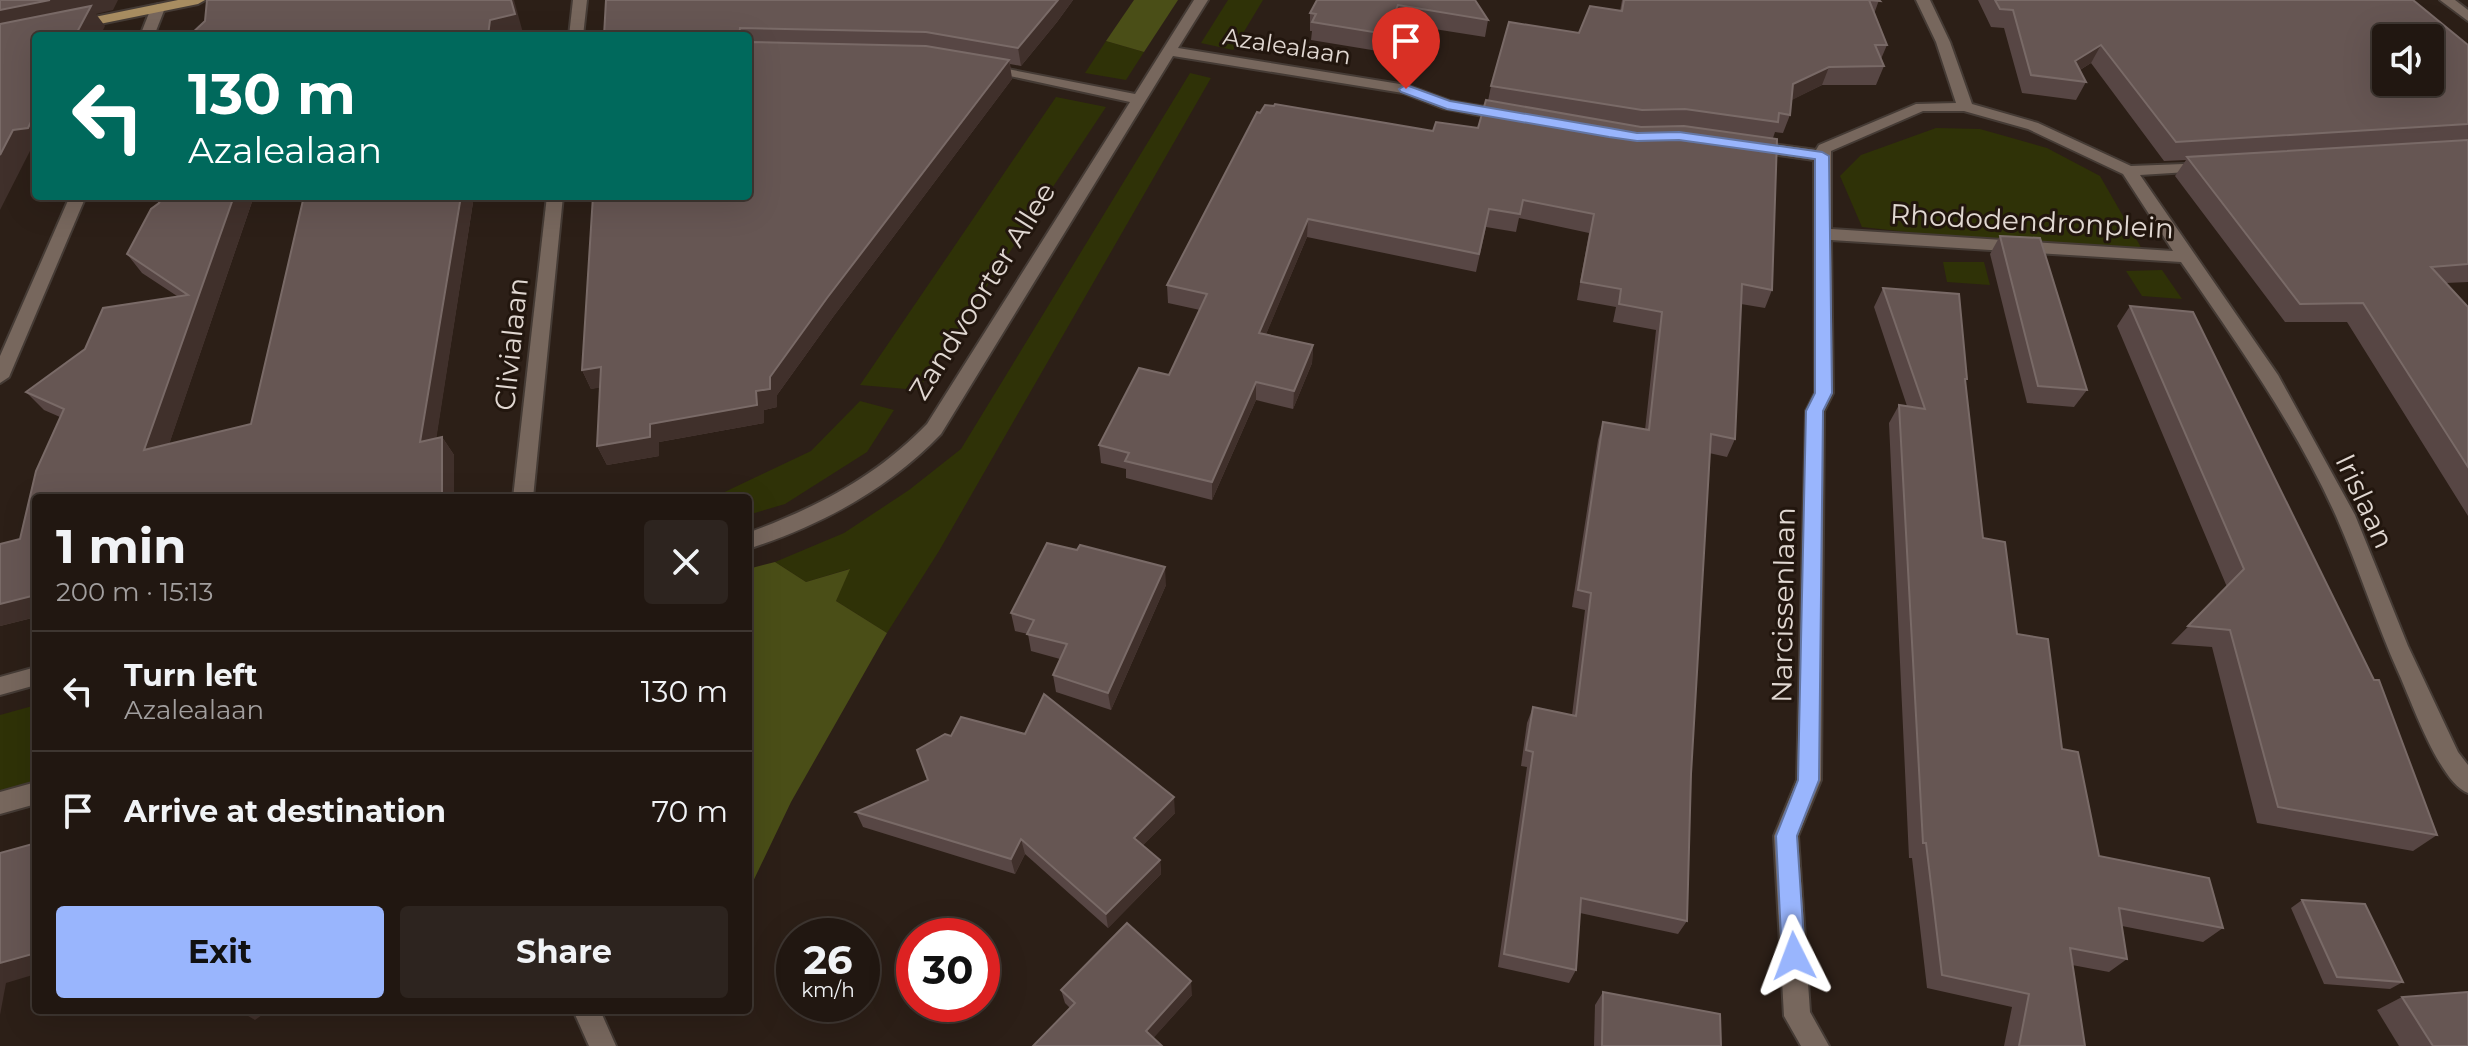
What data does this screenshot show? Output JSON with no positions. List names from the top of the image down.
{
  "streets": {
    "street": [
      "Azalealaan",
      "Rhododendronplein",
      "Zandvoorter Allee",
      "Clivialaan",
      "Irislaan",
      "Narcissenlaan"
    ]
  },
  "crossings": [
    ["Azalealaan", "Zandvoorter Allee"],
    ["Rhododendronplein", "Irislaan"],
    ["Rhododendronplein", "Narcissenlaan"]
  ],
  "page": {
    "turn": ["130 m", "Azalealaan"],
    "heading": ["1 min", "200 m · 15:13"],
    "list": [
      {
        "name": "Turn left",
        "note": "Azalealaan",
        "value": "130 m"
      },
      {
        "name": "Arrive at destination",
        "value": "70 m"
      }
    ],
    "buttons": ["Exit", "Share"],
    "speed": "26 km/h",
    "limit": "30"
  }
}
